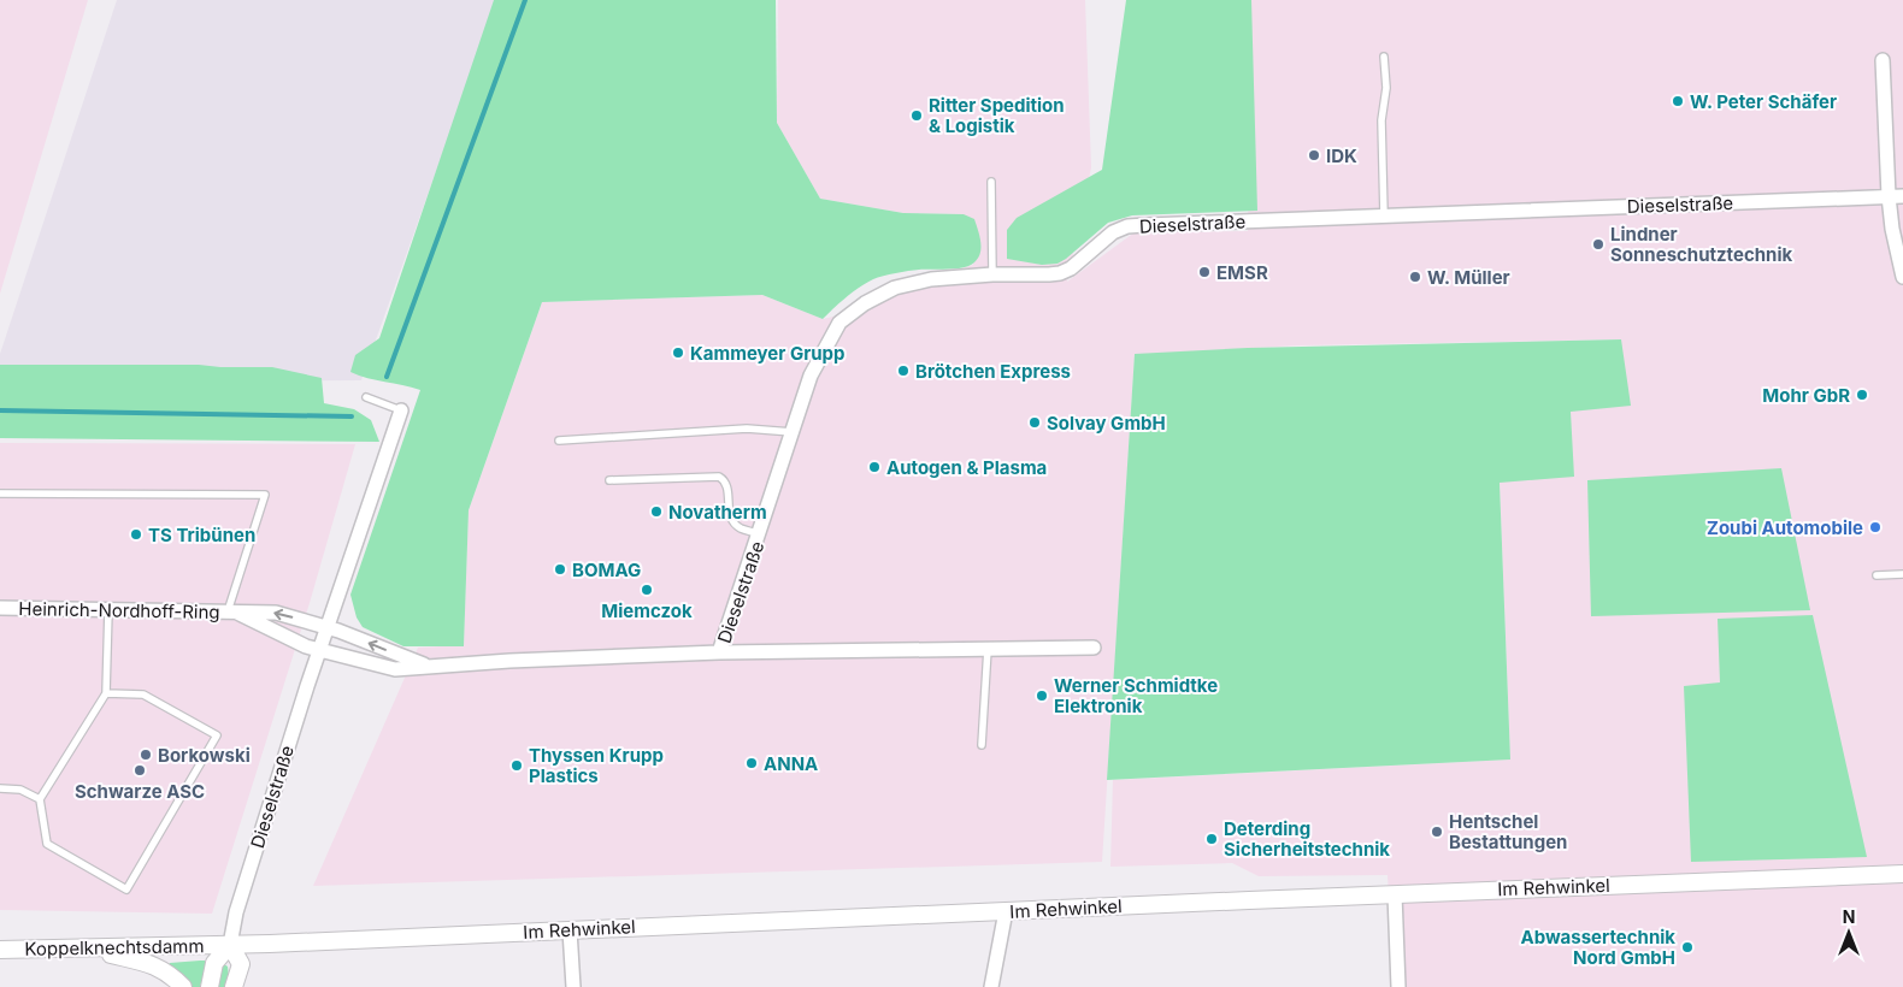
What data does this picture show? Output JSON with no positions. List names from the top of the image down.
{
  "streets": {
    "street": [
      "Dieselstraße",
      "Heinrich-Nordhoff-Ring",
      "Im Rehwinkel",
      "Koppelknechtsdamm"
    ]
  },
  "crossings": [
    ["Dieselstraße", "Heinrich-Nordhoff-Ring"],
    ["Dieselstraße", "Im Rehwinkel"],
    ["Dieselstraße", "Koppelknechtsdamm"],
    ["Im Rehwinkel", "Koppelknechtsdamm"]
  ],
  "places": [
    "W. Peter Schäfer",
    "Ritter Spedition & Logistik",
    "IDK",
    "Lindner Sonneschutztechnik",
    "EMSR",
    "W. Müller",
    "Kammeyer Grupp",
    "Brötchen Express",
    "Mohr GbR",
    "Solvay GmbH",
    "Autogen & Plasma",
    "Novatherm",
    "Zoubi Automobile",
    "TS Tribünen",
    "BOMAG",
    "Miemczok",
    "Werner Schmidtke Elektronik",
    "Borkowski",
    "ANNA",
    "Thyssen Krupp Plastics",
    "Schwarze ASC",
    "Hentschel Bestattungen",
    "Deterding Sicherheitstechnik",
    "Abwassertechnik Nord GmbH"
  ],
  "north": "top"
}
